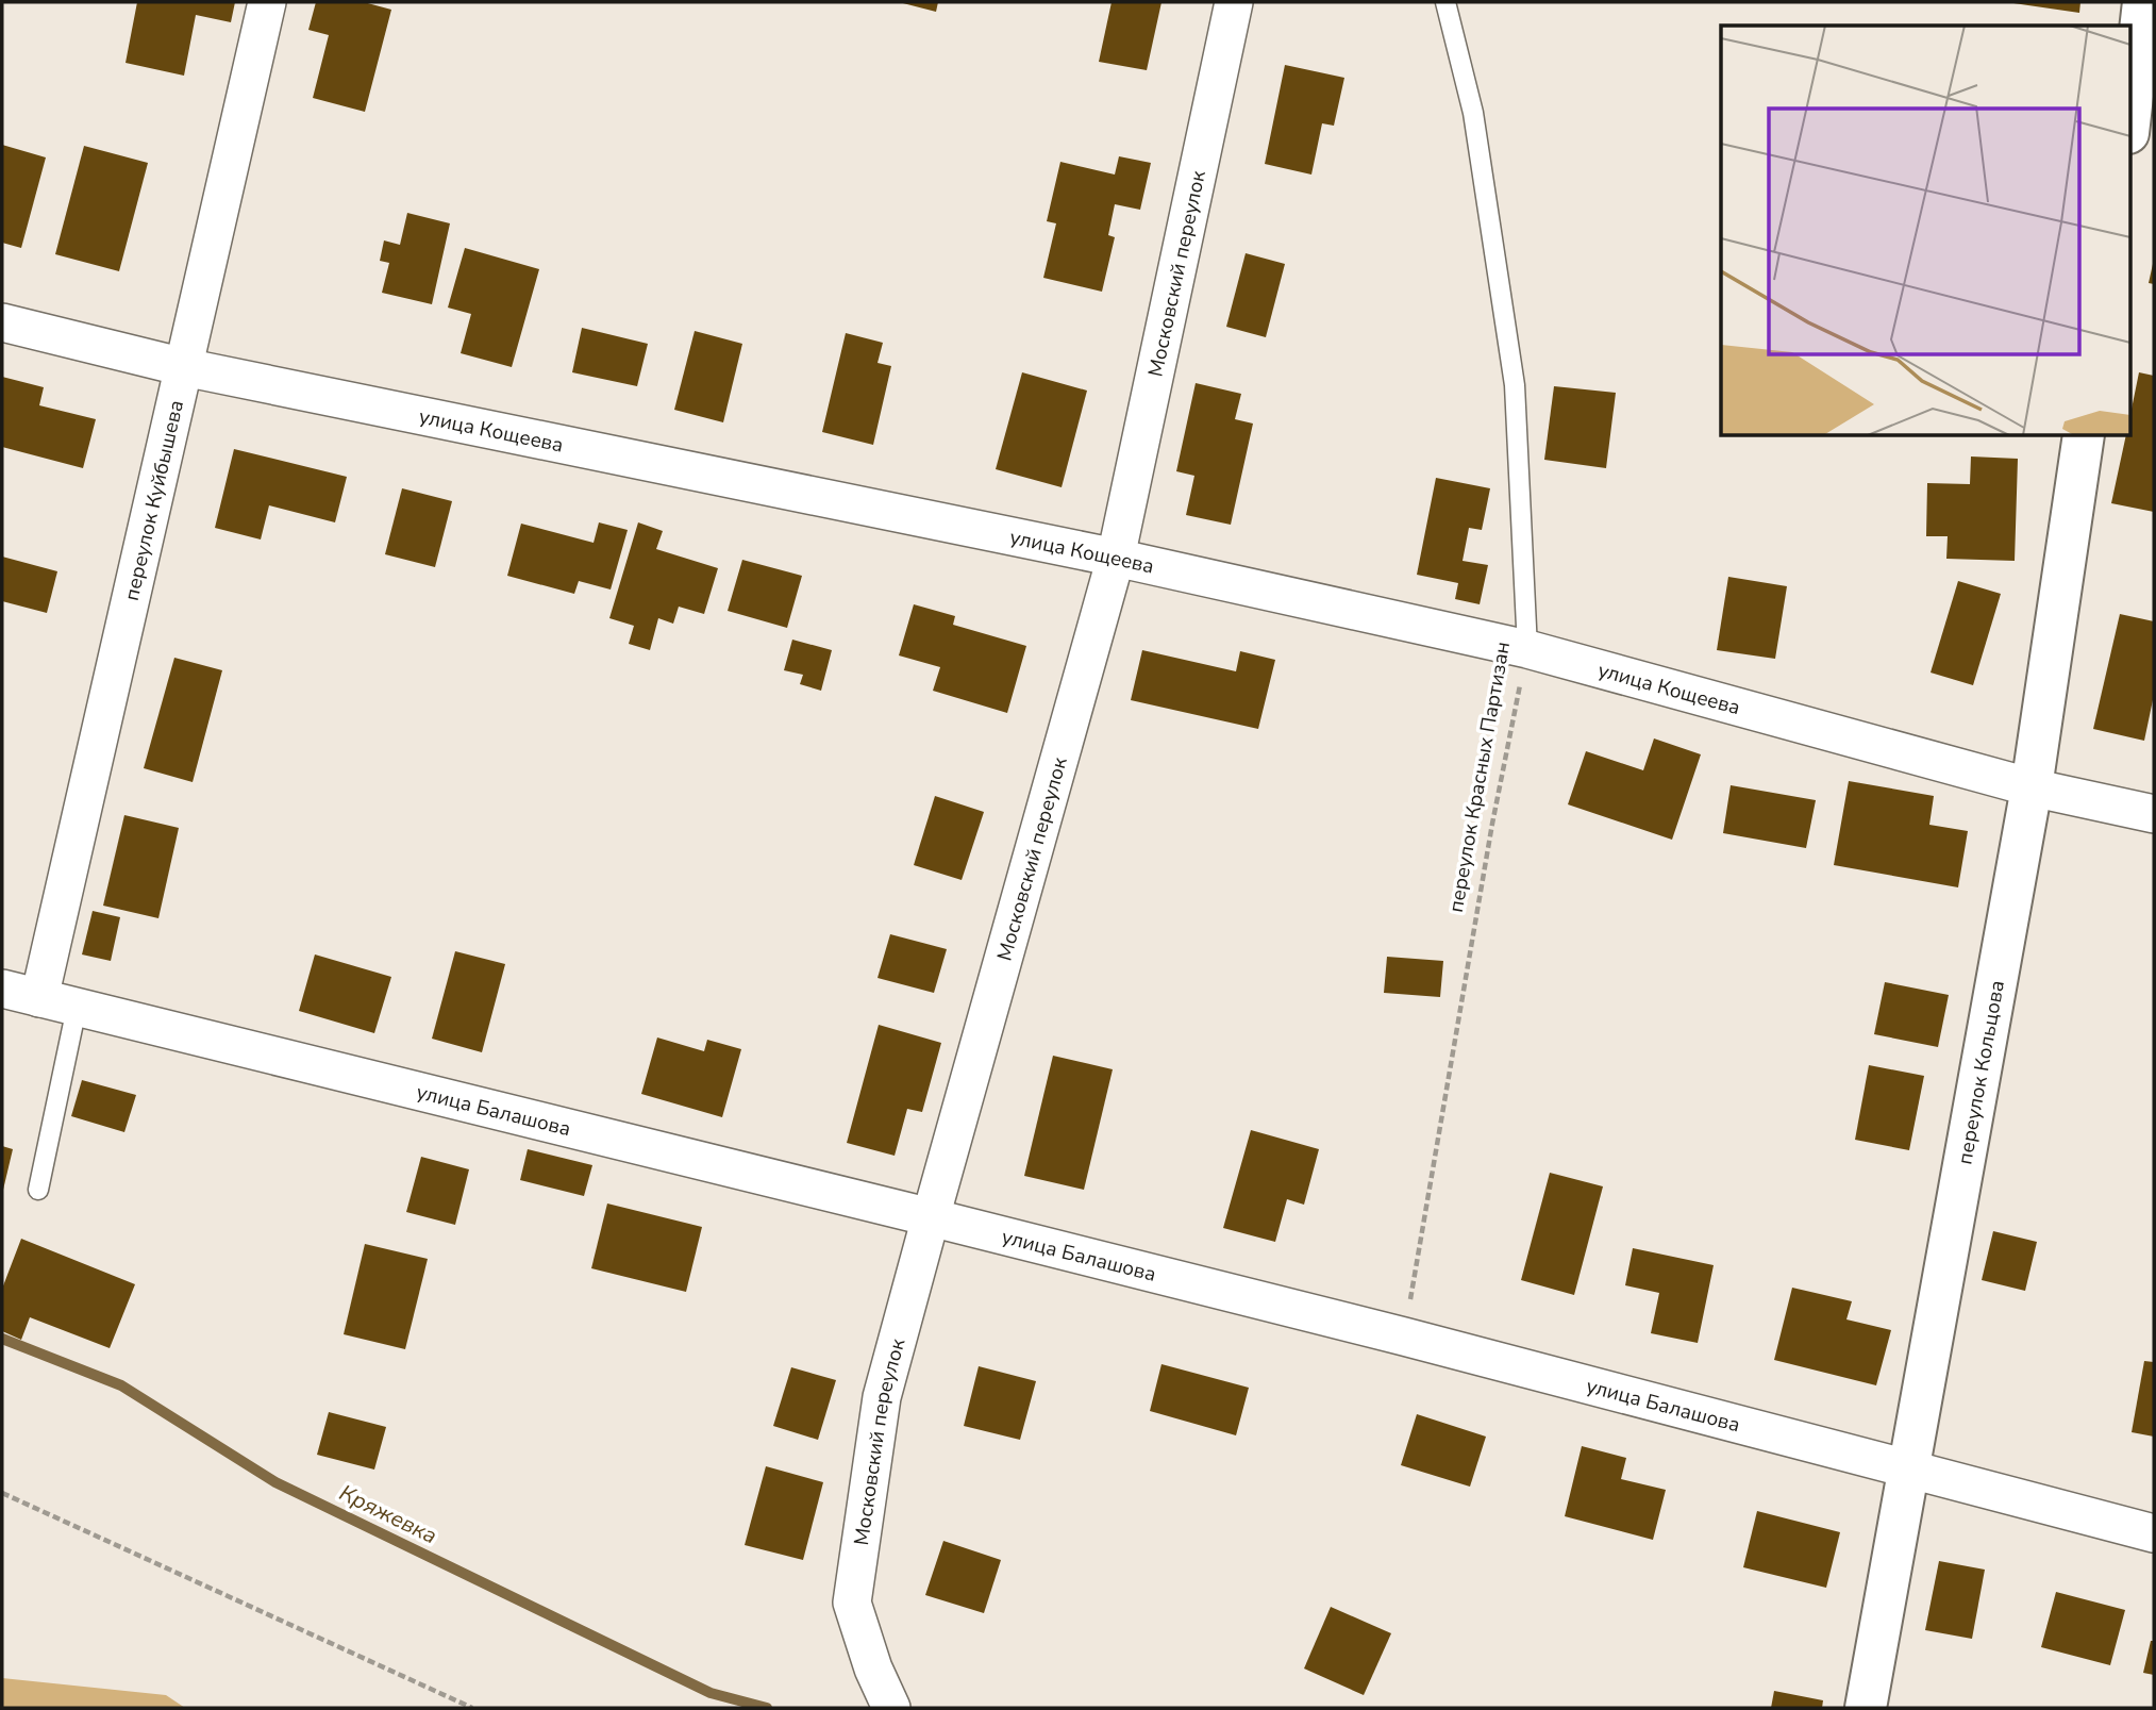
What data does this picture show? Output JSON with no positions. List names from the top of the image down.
{
  "streets": {
    "street": [
      "Московский переулок",
      "улица Кощеева",
      "переулок Куйбышева",
      "переулок Кольцова",
      "улица Балашова"
    ],
    "lane": ["переулок Красных Партизан"]
  },
  "crossings": [
    ["Московский переулок", "улица Кощеева"],
    ["Московский переулок", "улица Балашова"],
    ["улица Кощеева", "переулок Куйбышева"],
    ["улица Кощеева", "переулок Красных Партизан"],
    ["улица Кощеева", "переулок Кольцова"],
    ["переулок Куйбышева", "улица Балашова"],
    ["переулок Красных Партизан", "улица Балашова"],
    ["переулок Кольцова", "улица Балашова"]
  ],
  "water": ["Кряжевка"]
}
